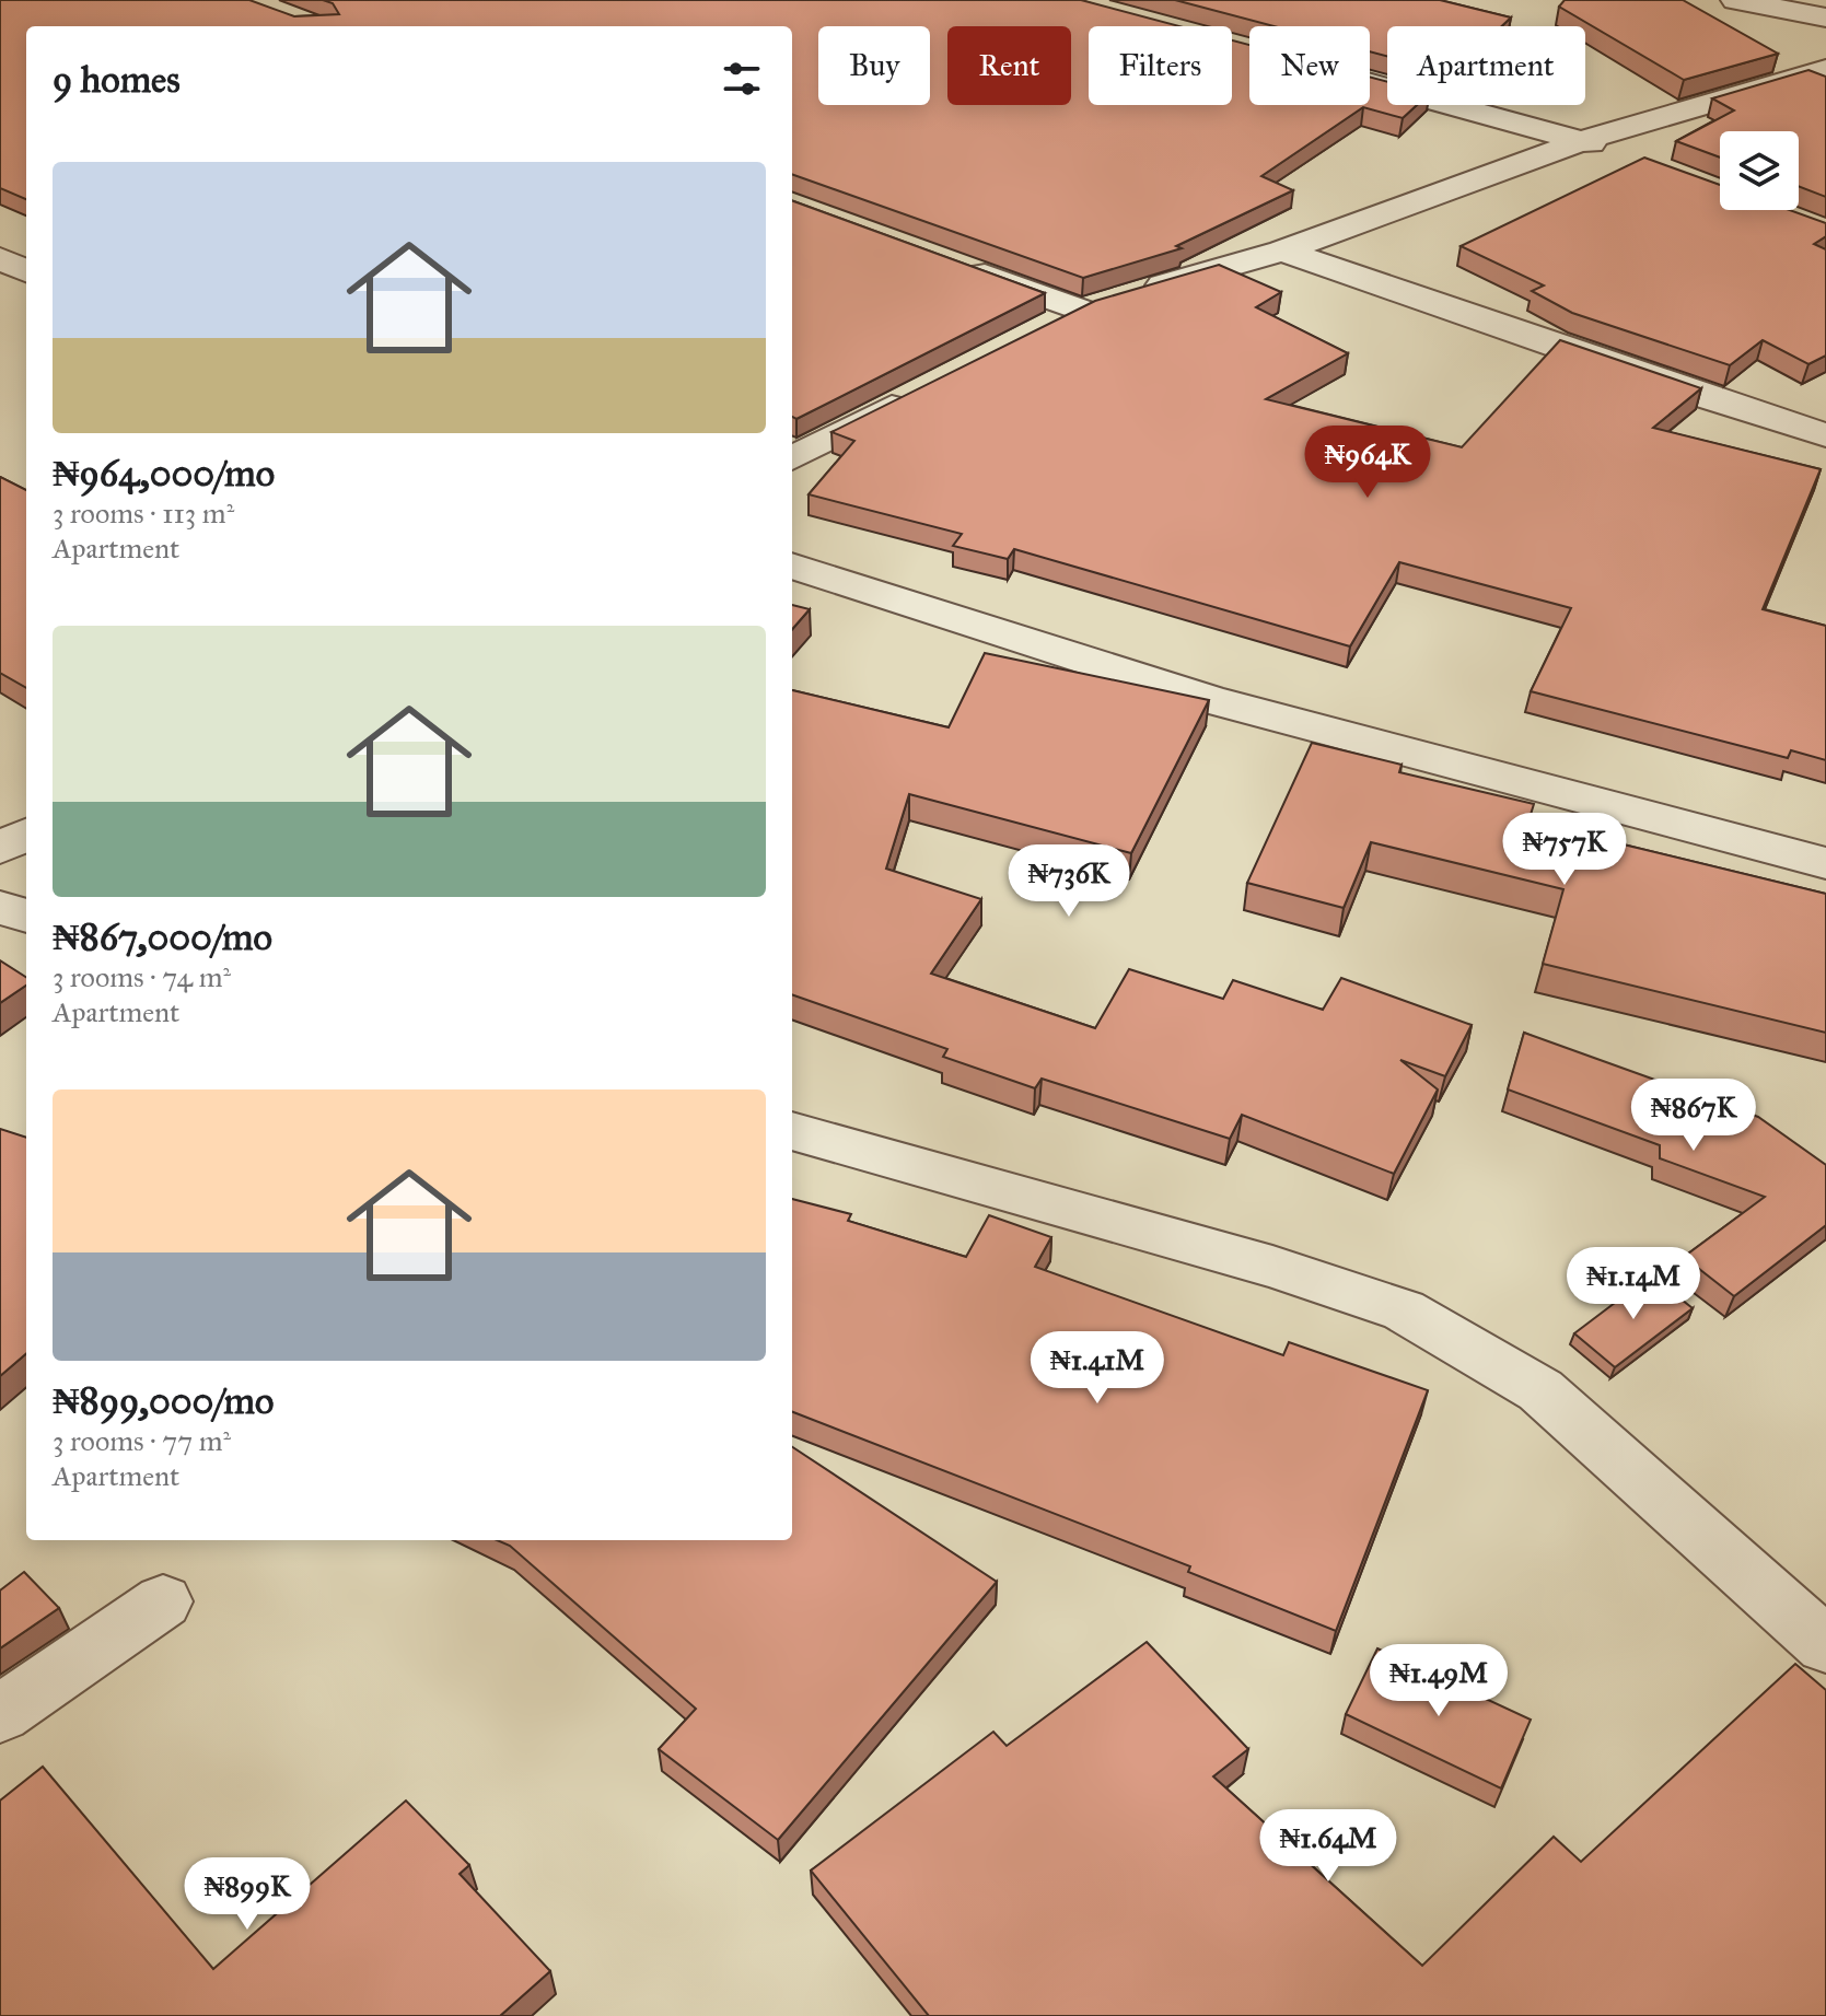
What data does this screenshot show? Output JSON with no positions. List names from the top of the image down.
{
  "page": {
    "chip": [
      "Buy",
      "Rent",
      "Filters",
      "New",
      "Apartment"
    ],
    "heading": "9 homes",
    "list": [
      {
        "name": "₦964,000/mo",
        "note": "3 rooms · 113 m² · Apartment"
      },
      {
        "name": "₦867,000/mo",
        "note": "3 rooms · 74 m² · Apartment"
      },
      {
        "name": "₦899,000/mo",
        "note": "3 rooms · 77 m² · Apartment"
      }
    ],
    "price": [
      "₦964K",
      "₦757K",
      "₦736K",
      "₦867K",
      "₦1.14M",
      "₦1.41M",
      "₦1.49M",
      "₦1.64M",
      "₦899K"
    ]
  }
}
